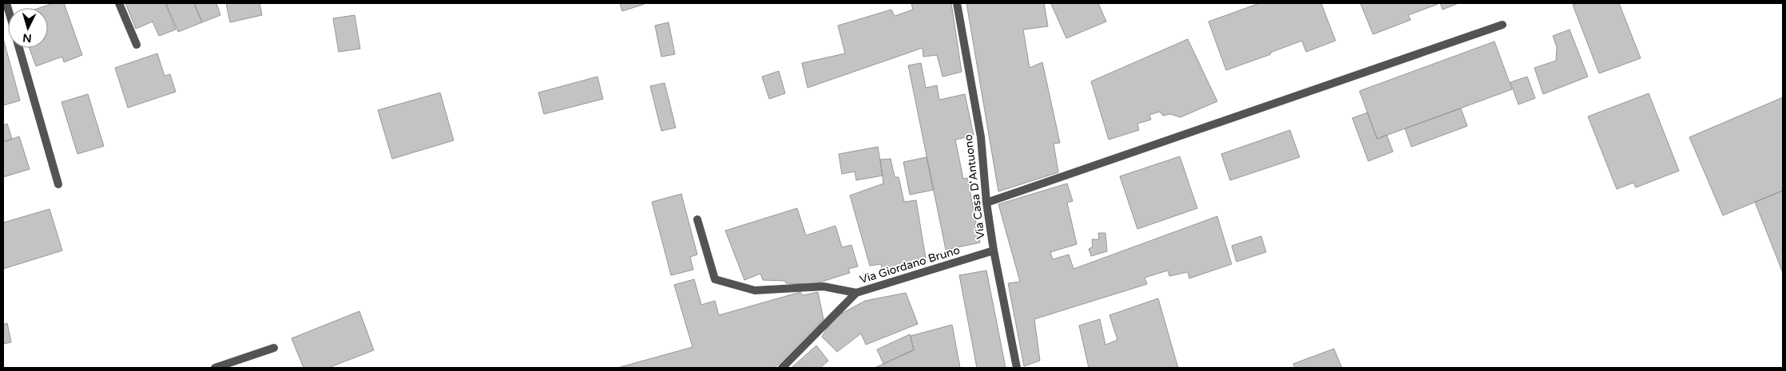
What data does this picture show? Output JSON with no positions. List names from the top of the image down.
{
  "streets": {
    "street": ["Via Casa D'Antuono", "Via Giordano Bruno"]
  },
  "crossings": [
    ["Via Casa D'Antuono", "Via Giordano Bruno"]
  ],
  "north": "bottom"
}
